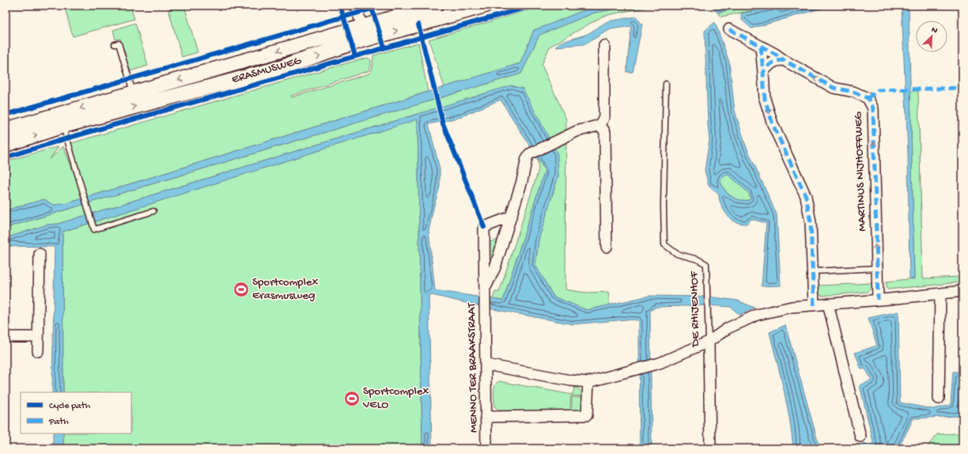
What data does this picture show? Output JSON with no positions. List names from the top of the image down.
{
  "streets": {
    "main road": ["ERASMUSWEG"],
    "street": ["MARTINUS NIJHOFFWEG", "DE RHIJENHOF", "MENNO TER BRAAKSTRAAT"]
  },
  "places": {
    "sports": ["Sportcomplex Erasmusweg", "Sportcomplex VELO"]
  },
  "legend": ["Cycle path", "Path"],
  "north": "top right"
}
